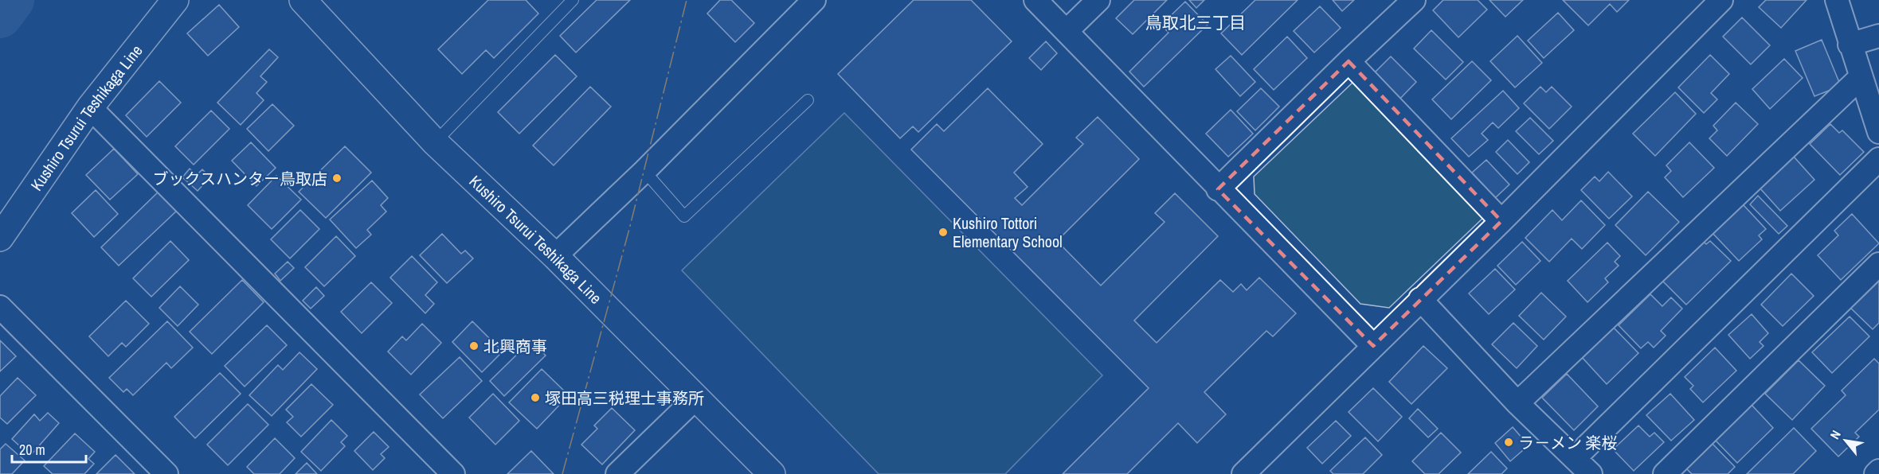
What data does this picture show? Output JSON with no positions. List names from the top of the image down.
{
  "streets": {
    "main road": ["Kushiro Tsurui Teshikaga Line"]
  },
  "districts": ["鳥取北三丁目"],
  "places": [
    "ブックスハンター鳥取店",
    "Kushiro Tottori Elementary School",
    "北興商事",
    "塚田高三税理士事務所",
    "ラ－メン 楽桜"
  ],
  "scale_bar": "20 m",
  "north": "top left"
}
